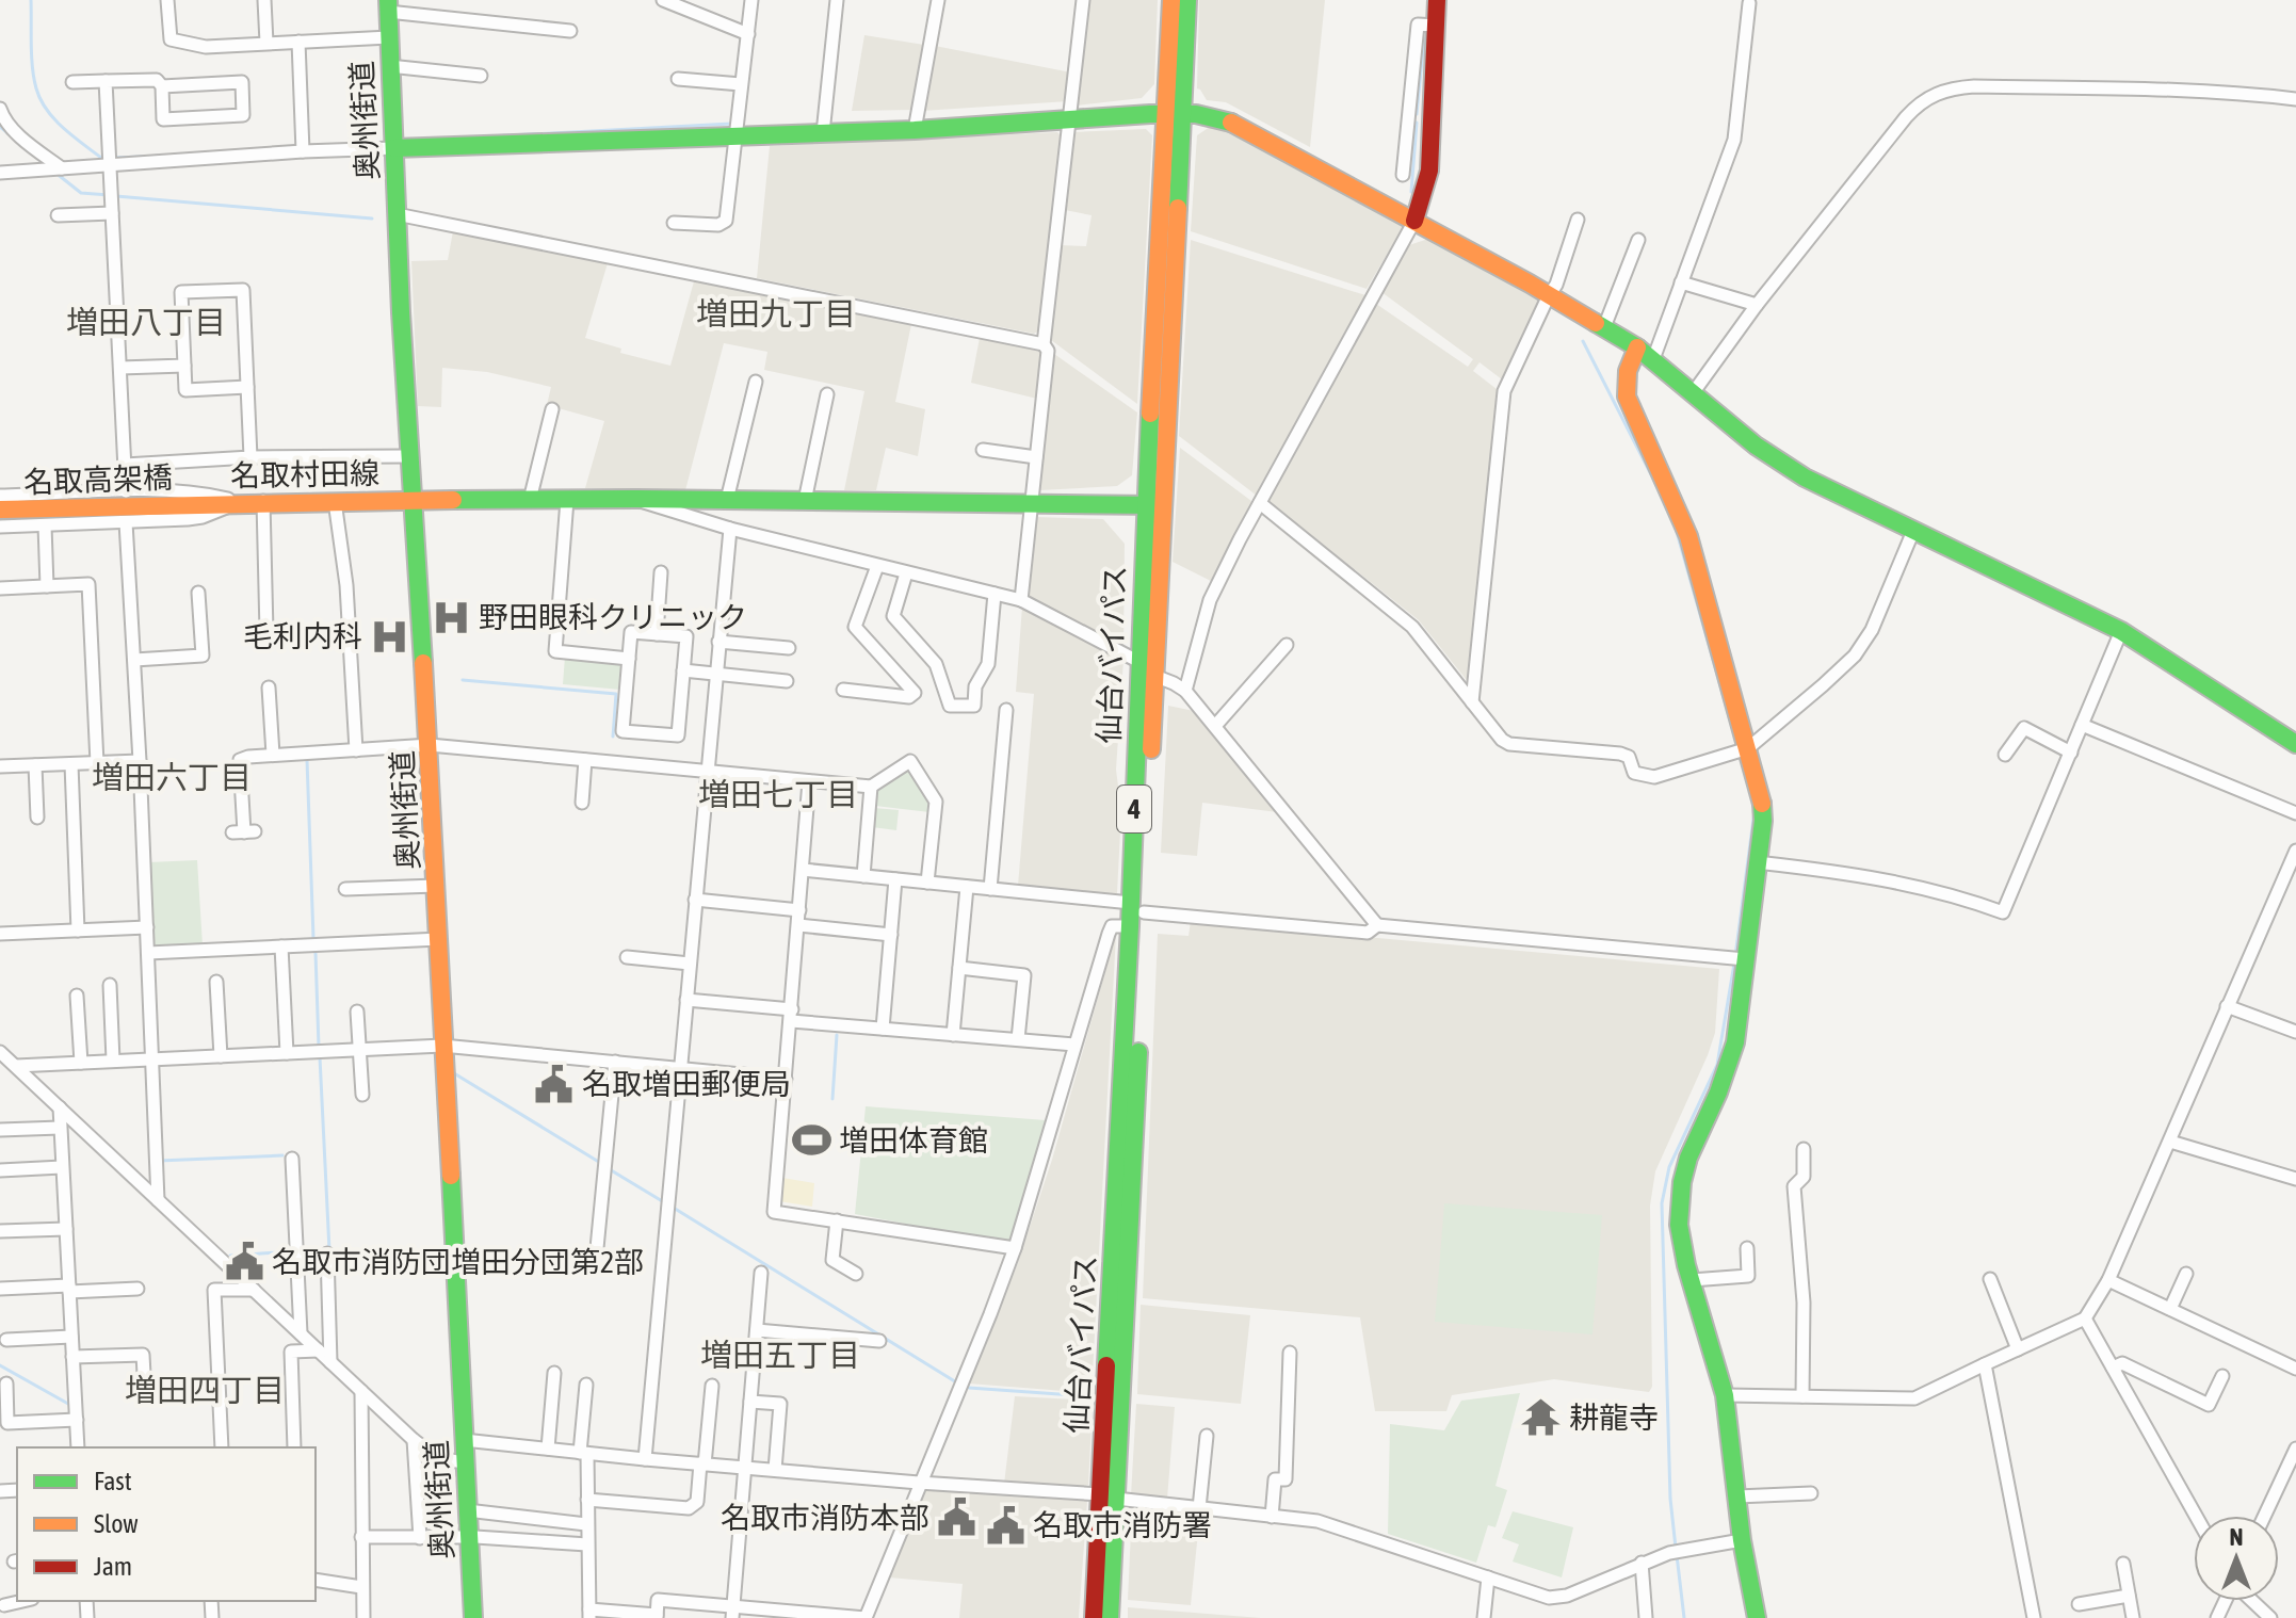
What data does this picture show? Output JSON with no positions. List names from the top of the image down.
{
  "streets": {
    "main road": [
      "奥州街道",
      "名取村田線",
      "名取高架橋",
      "仙台バイパス",
      "4"
    ]
  },
  "crossings": [
    ["奥州街道", "名取村田線"],
    ["名取村田線", "名取高架橋"],
    ["名取村田線", "仙台バイパス"]
  ],
  "districts": [
    "増田九丁目",
    "増田八丁目",
    "増田六丁目",
    "増田七丁目",
    "増田五丁目",
    "増田四丁目"
  ],
  "places": {
    "hospital": ["野田眼科クリニック", "毛利内科"],
    "public building": [
      "名取増田郵便局",
      "名取市消防団増田分団第2部",
      "名取市消防本部",
      "名取市消防署"
    ],
    "sports": ["増田体育館"],
    "temple": ["耕龍寺"]
  },
  "legend": ["Fast", "Slow", "Jam"],
  "north": "top"
}
